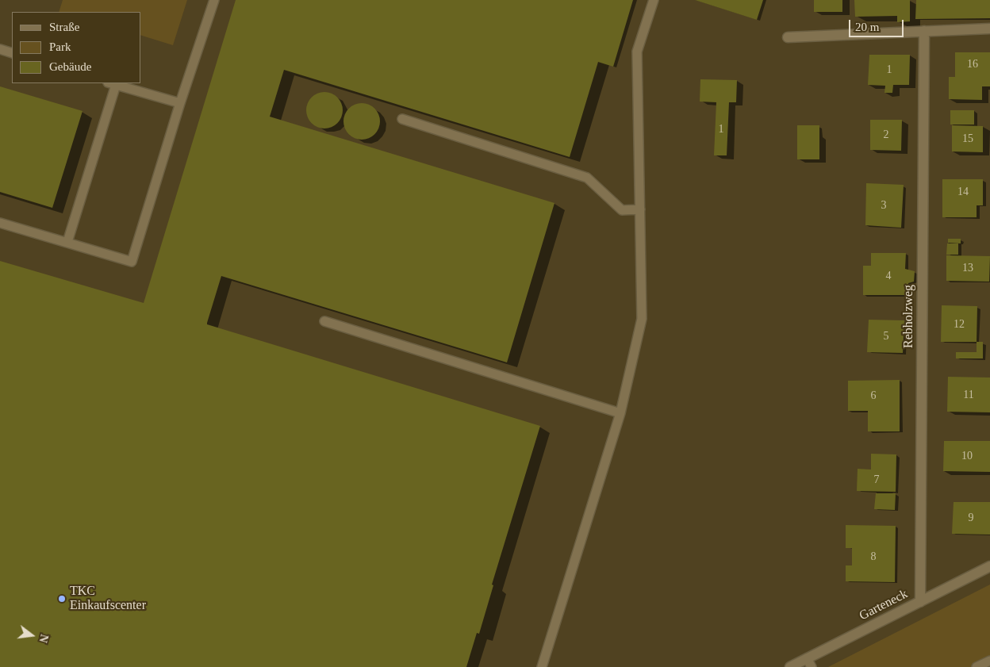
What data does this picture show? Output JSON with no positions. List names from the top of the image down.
{
  "streets": {
    "street": ["Rebholzweg", "Garteneck"]
  },
  "crossings": [
    ["Rebholzweg", "Garteneck"]
  ],
  "places": ["TKC Einkaufscenter"],
  "house_numbers": [
    "16",
    "1",
    "1",
    "2",
    "15",
    "14",
    "3",
    "13",
    "4",
    "12",
    "5",
    "11",
    "6",
    "10",
    "7",
    "9",
    "8"
  ],
  "legend": ["Straße", "Park", "Gebäude"],
  "scale_bar": "20 m",
  "north": "right"
}
